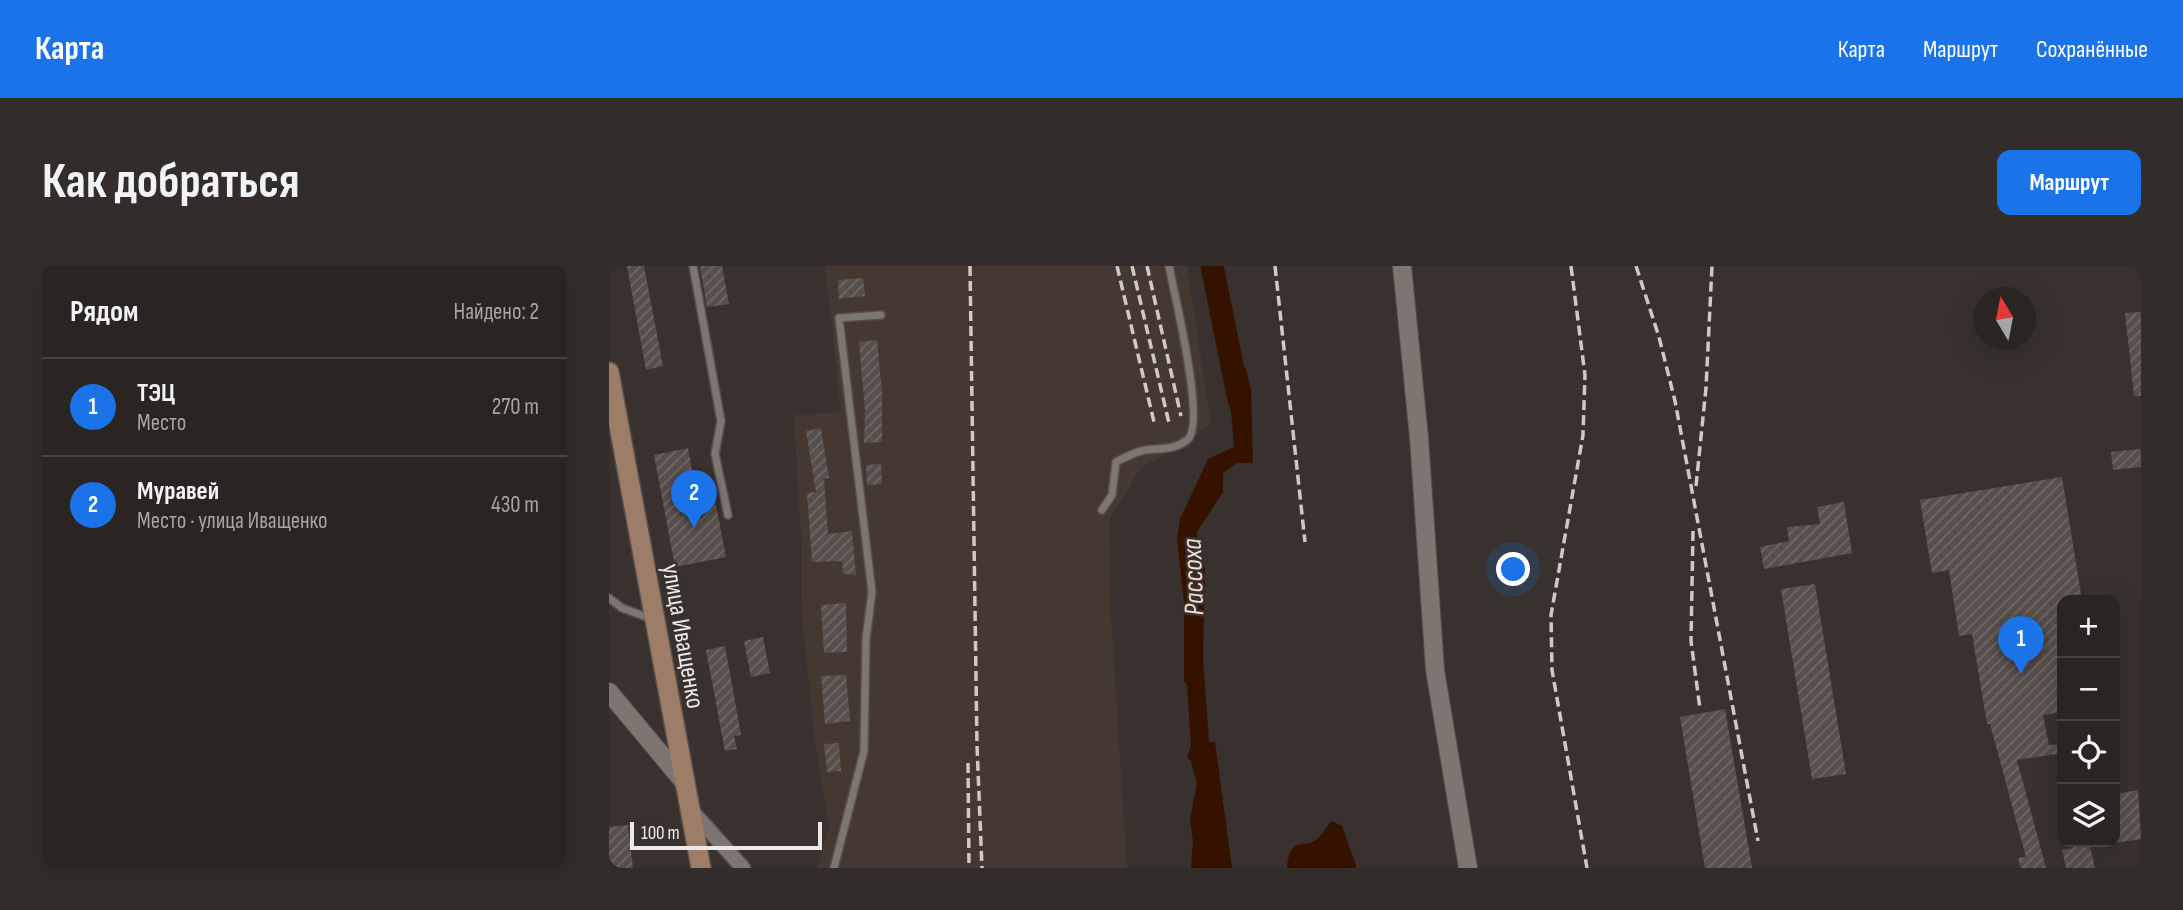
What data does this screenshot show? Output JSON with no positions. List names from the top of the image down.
{
  "streets": {
    "main road": ["улица Иващенко"]
  },
  "water": ["Рассоха"],
  "scale_bar": "100 m",
  "north": "top",
  "page": {
    "header": "Карта",
    "nav": ["Карта", "Маршрут", "Сохранённые"],
    "buttons": "Маршрут",
    "title": "Как добраться",
    "heading": ["Рядом", "Найдено: 2"],
    "list": [
      {
        "mark": "1",
        "name": "ТЭЦ",
        "note": "Место",
        "value": "270 m"
      },
      {
        "mark": "2",
        "name": "Муравей",
        "note": "Место · улица Иващенко",
        "value": "430 m"
      }
    ],
    "pins": ["2", "1"],
    "map_buttons": ["+", "−"],
    "scale": "100 m"
  }
}
